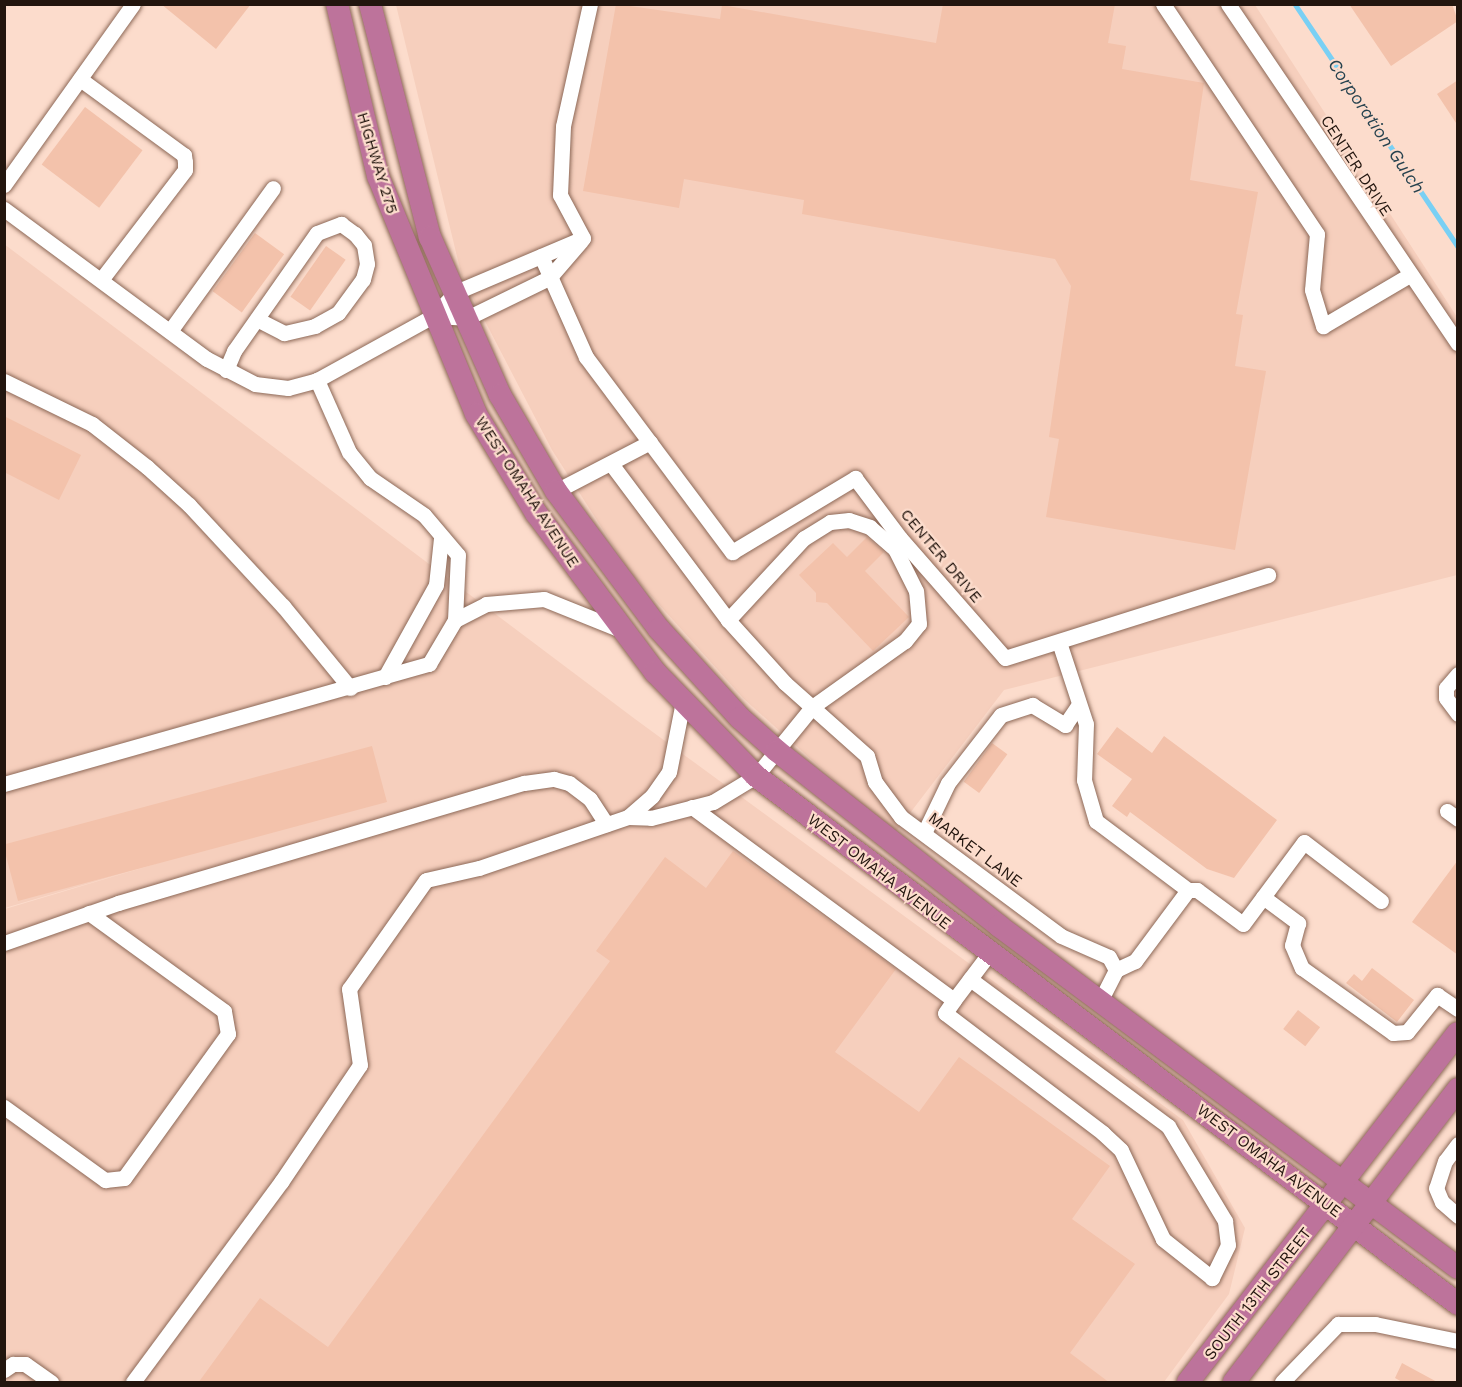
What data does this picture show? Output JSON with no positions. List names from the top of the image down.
{
  "streets": {
    "highway": ["HIGHWAY 275", "WEST OMAHA AVENUE", "SOUTH 13TH STREET"],
    "street": ["CENTER DRIVE", "MARKET LANE"]
  },
  "crossings": [
    ["HIGHWAY 275", "WEST OMAHA AVENUE"],
    ["WEST OMAHA AVENUE", "SOUTH 13TH STREET"]
  ],
  "water": ["Corporation Gulch"]
}
